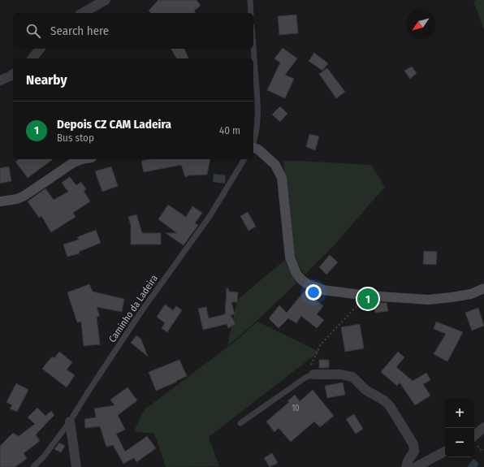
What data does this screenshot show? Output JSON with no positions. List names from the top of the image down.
{
  "streets": {
    "lane": ["Caminho da Ladeira"]
  },
  "house_numbers": ["10"],
  "north": "bottom left",
  "page": {
    "search": "Search here",
    "heading": "Nearby",
    "list": [
      {
        "mark": "1",
        "name": "Depois CZ CAM Ladeira",
        "note": "Bus stop",
        "value": "40 m"
      }
    ],
    "pins": "1",
    "map_buttons": ["+", "−"]
  }
}
